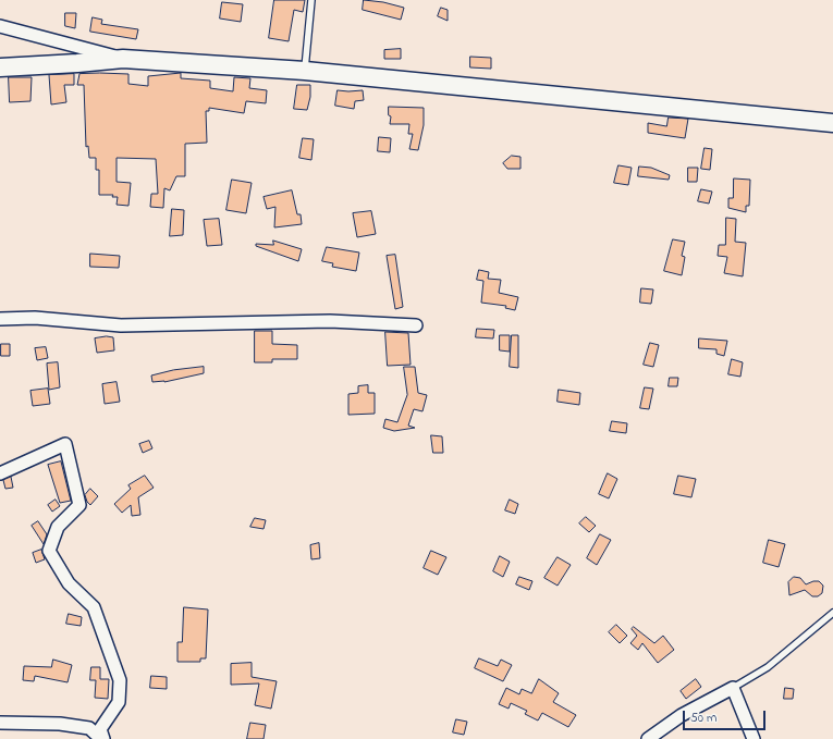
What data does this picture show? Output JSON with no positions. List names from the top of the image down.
{
  "scale_bar": "50 m"
}
